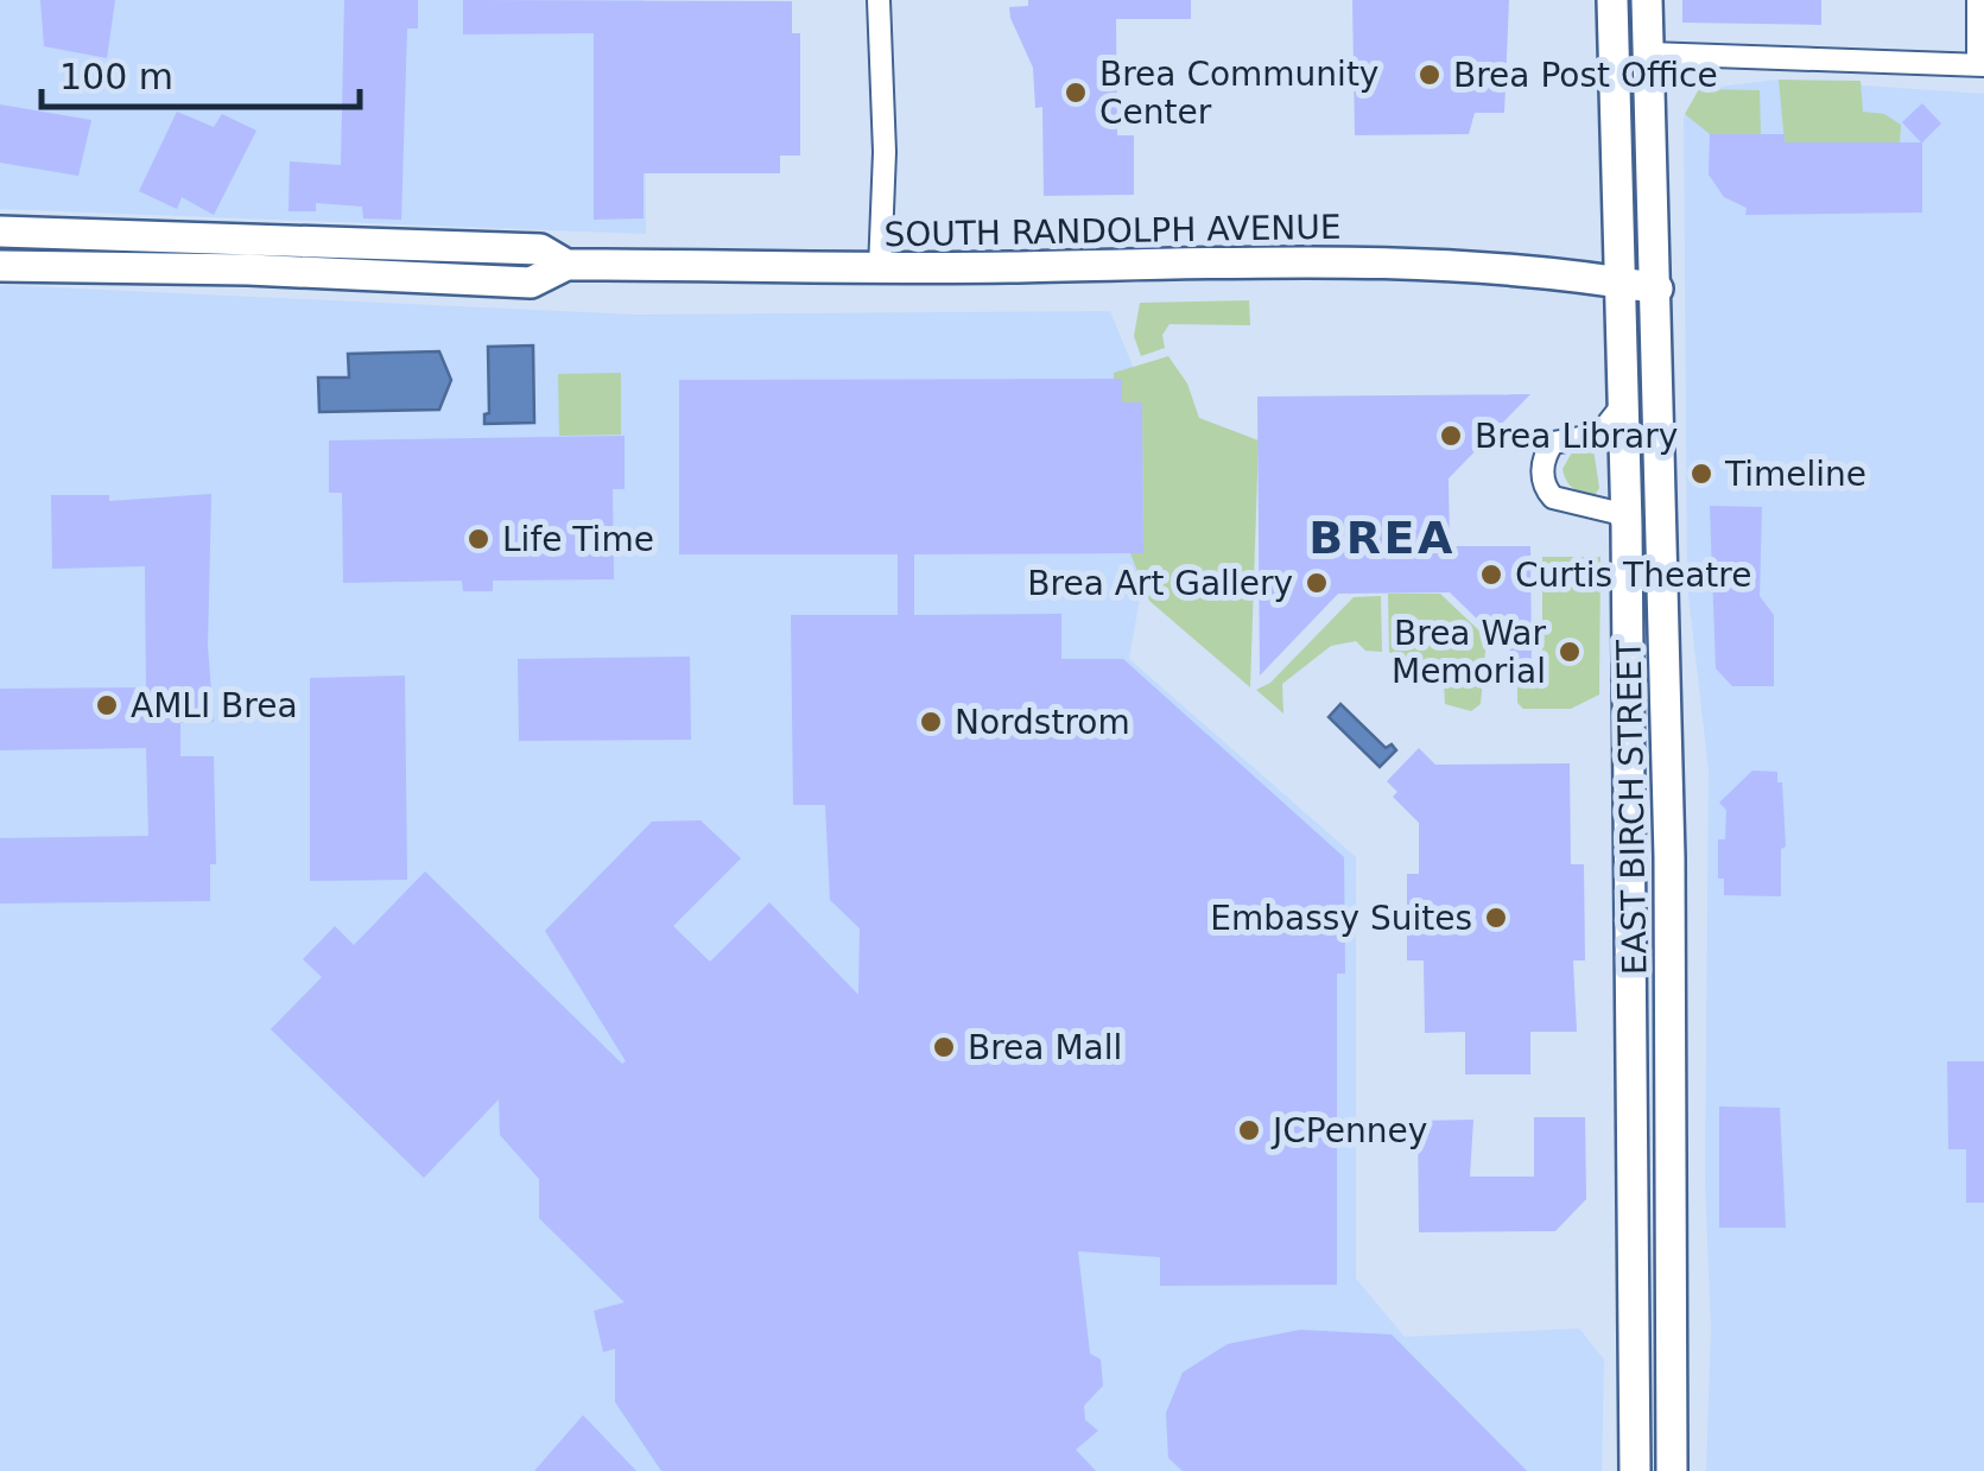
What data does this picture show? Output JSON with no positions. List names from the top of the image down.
{
  "streets": {
    "street": ["SOUTH RANDOLPH AVENUE", "EAST BIRCH STREET"]
  },
  "crossings": [
    ["SOUTH RANDOLPH AVENUE", "EAST BIRCH STREET"]
  ],
  "districts": ["BREA"],
  "places": [
    "Brea Post Office",
    "Brea Community Center",
    "Brea Library",
    "Timeline",
    "Life Time",
    "Curtis Theatre",
    "Brea Art Gallery",
    "Brea War Memorial",
    "AMLI Brea",
    "Nordstrom",
    "Embassy Suites",
    "Brea Mall",
    "JCPenney"
  ],
  "scale_bar": "100 m"
}
